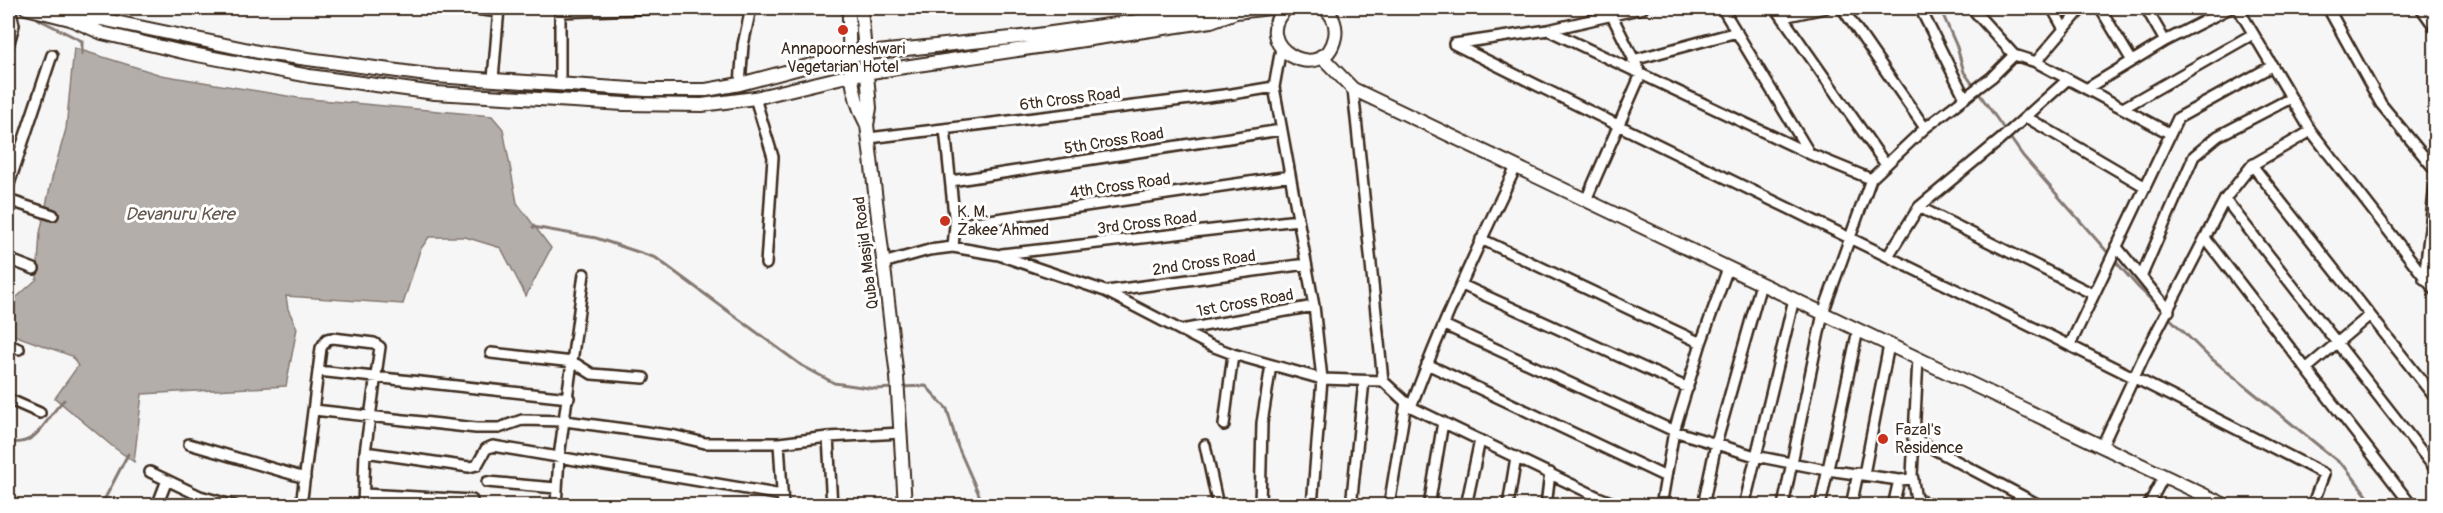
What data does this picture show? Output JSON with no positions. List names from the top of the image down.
{
  "streets": {
    "street": [
      "6th Cross Road",
      "5th Cross Road",
      "4th Cross Road",
      "3rd Cross Road",
      "Quba Masjid Road",
      "2nd Cross Road",
      "1st Cross Road"
    ]
  },
  "crossings": [
    ["6th Cross Road", "Quba Masjid Road"]
  ],
  "water": ["Devanuru Kere"],
  "places": ["Annapoorneshwari Vegetarian Hotel", "K. M. Zakee Ahmed", "Fazal's Residence"]
}
